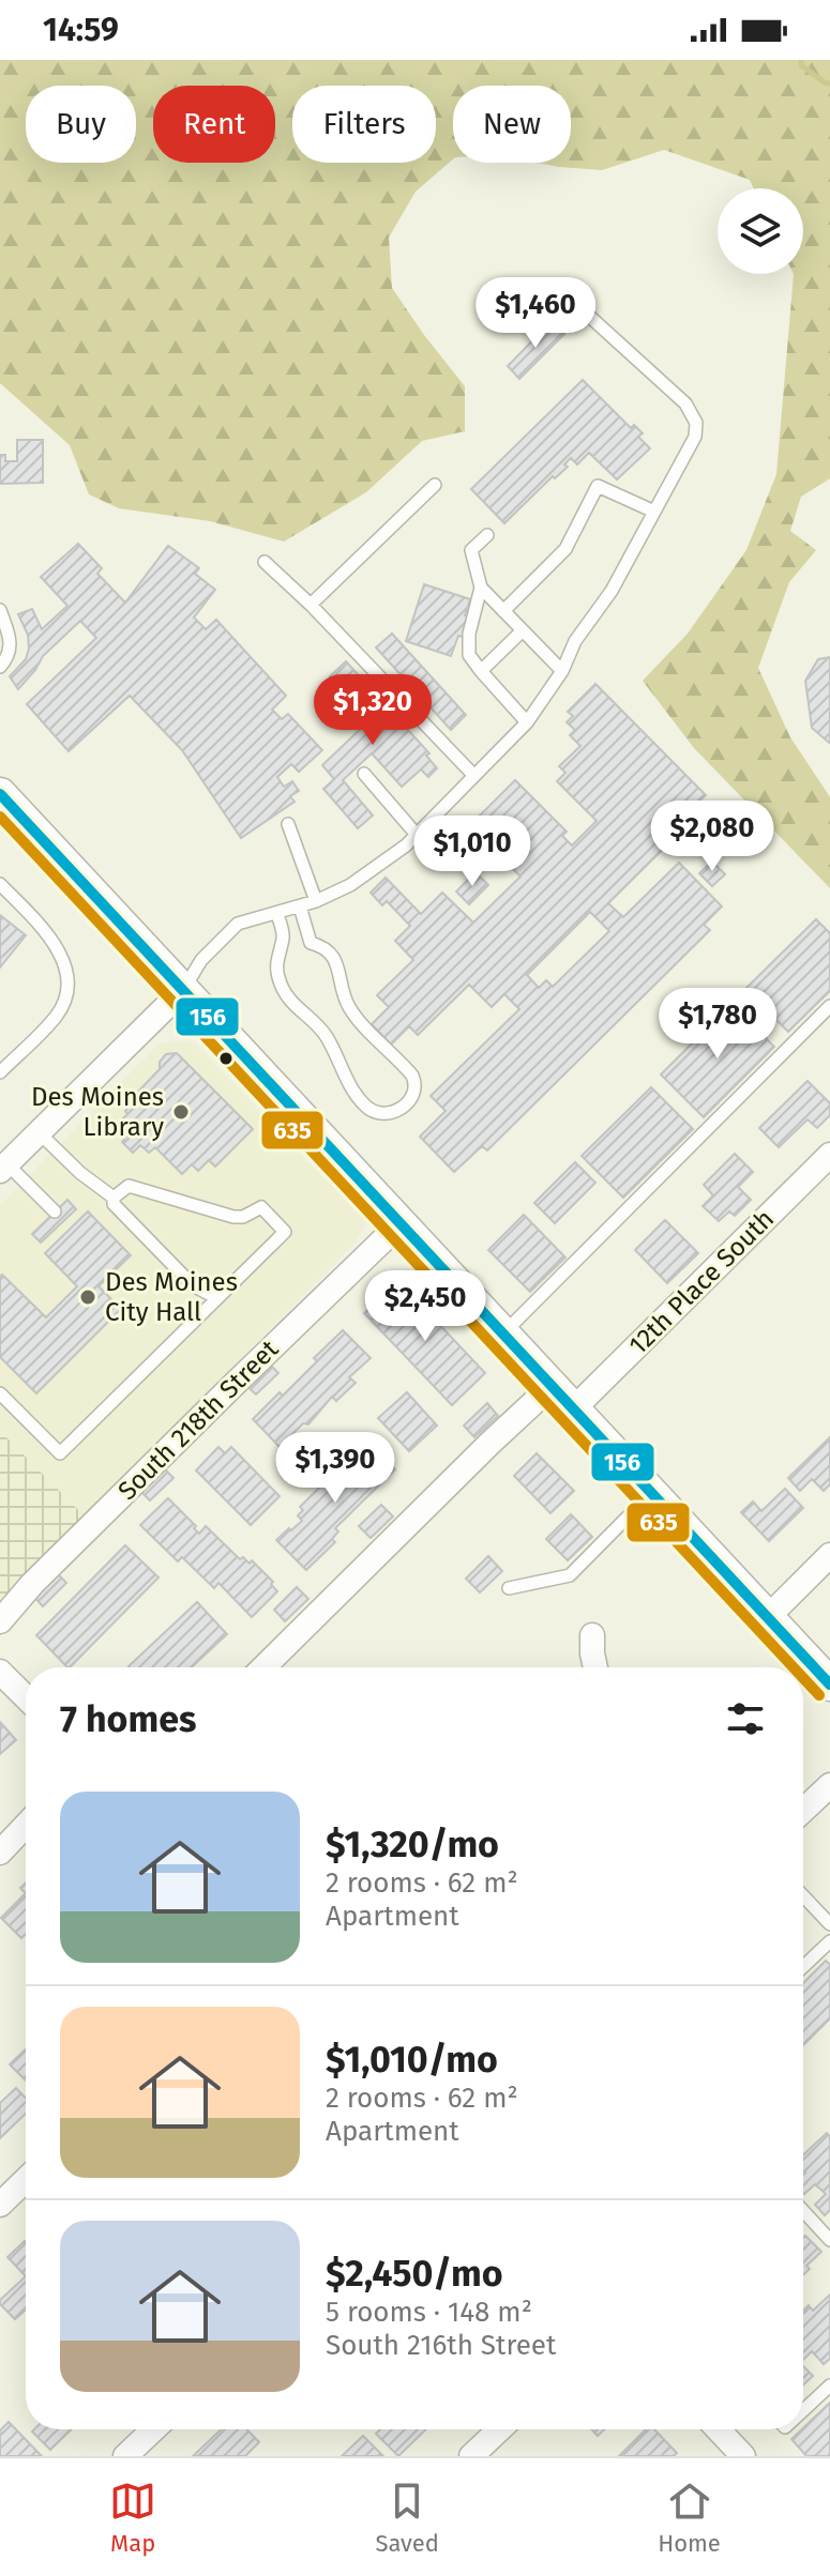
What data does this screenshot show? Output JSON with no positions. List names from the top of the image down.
{
  "streets": {
    "street": ["12th Place South", "South 218th Street"]
  },
  "places": ["Des Moines Library", "Des Moines City Hall"],
  "lines": ["transit line 156", "transit line 635"],
  "page": {
    "status": "14:59",
    "chip": [
      "Buy",
      "Rent",
      "Filters",
      "New"
    ],
    "price": [
      "$1,460",
      "$1,320",
      "$2,080",
      "$1,010",
      "$1,780",
      "$2,450",
      "$1,390"
    ],
    "heading": "7 homes",
    "list": [
      {
        "name": "$1,320/mo",
        "note": "2 rooms · 62 m² · Apartment"
      },
      {
        "name": "$1,010/mo",
        "note": "2 rooms · 62 m² · Apartment"
      },
      {
        "name": "$2,450/mo",
        "note": "5 rooms · 148 m² · South 216th Street"
      }
    ],
    "tabs": ["Map", "Saved", "Home"]
  }
}
